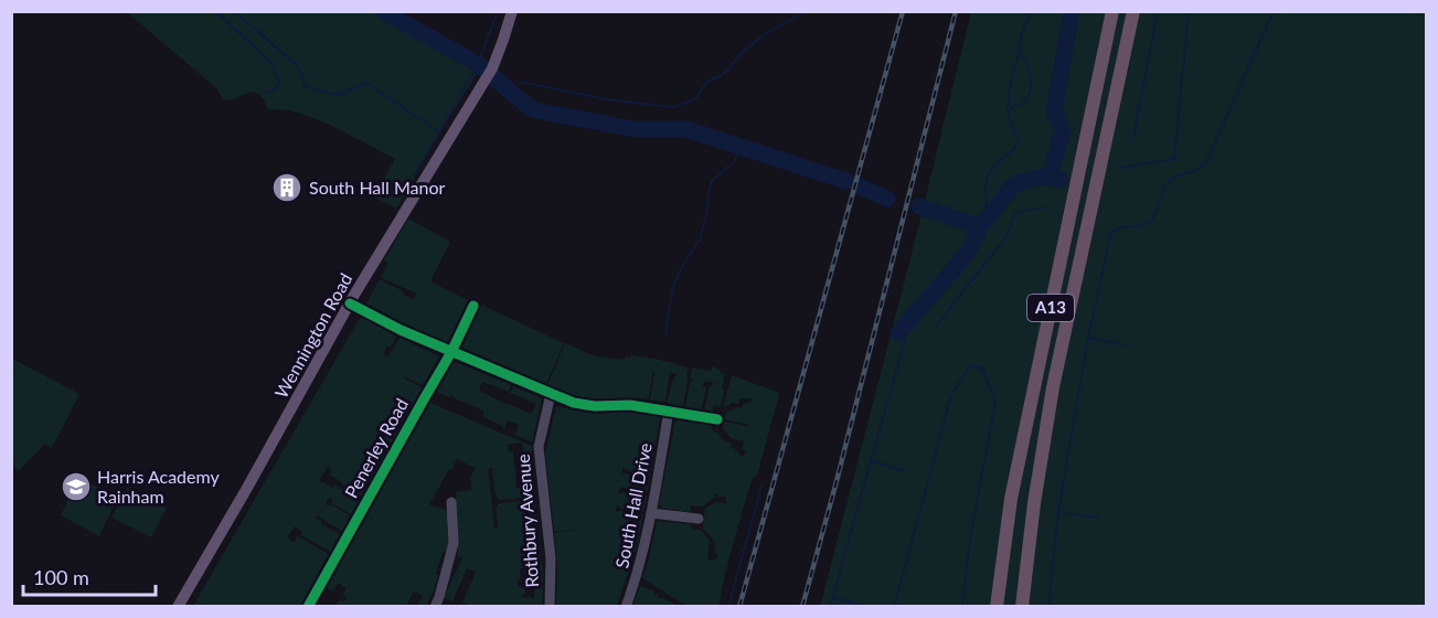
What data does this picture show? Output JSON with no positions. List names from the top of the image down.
{
  "streets": {
    "highway": ["A13"],
    "main road": ["Wennington Road"],
    "street": ["Penerley Road", "South Hall Drive", "Rothbury Avenue"]
  },
  "places": {
    "building": ["South Hall Manor"],
    "school or university": ["Harris Academy Rainham"]
  },
  "scale_bar": "100 m"
}
